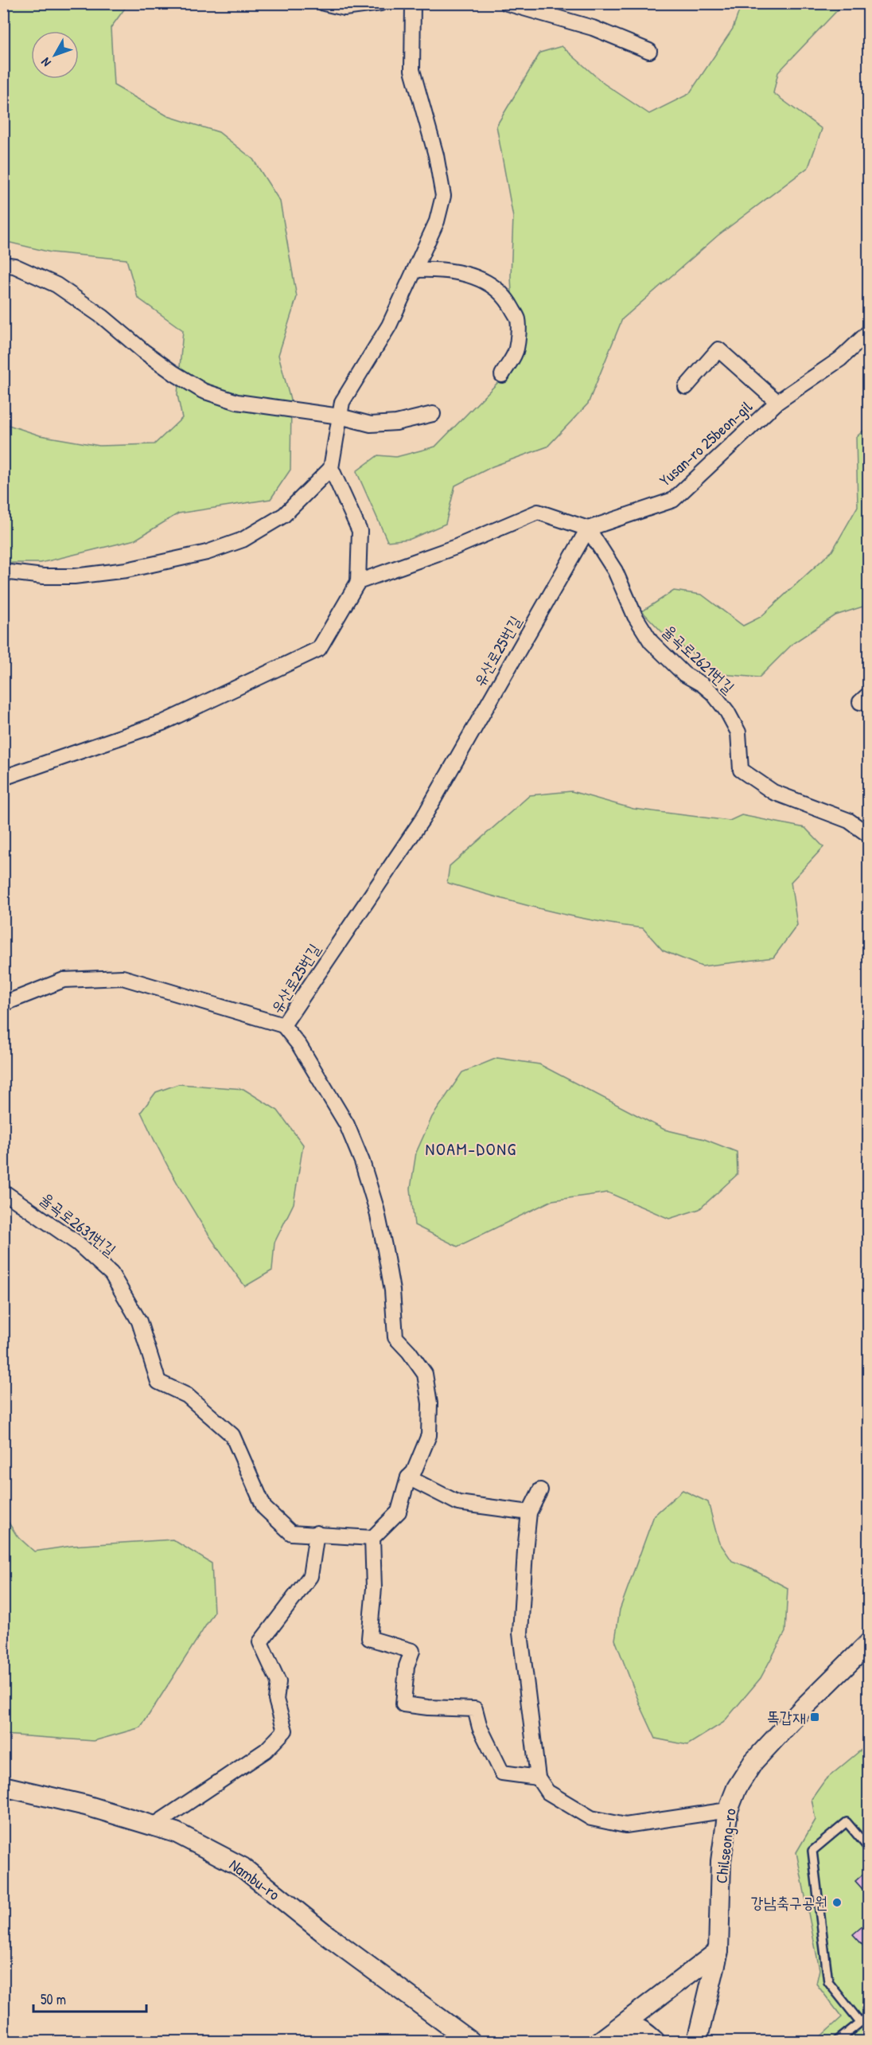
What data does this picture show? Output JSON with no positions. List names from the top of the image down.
{
  "streets": {
    "street": [
      "Yusan-ro 25beon-gil",
      "유산로25번길",
      "율곡로2621번길",
      "율곡로2631번길",
      "Chilseong-ro",
      "Nambu-ro"
    ]
  },
  "crossings": [
    ["Yusan-ro 25beon-gil", "유산로25번길"],
    ["Yusan-ro 25beon-gil", "율곡로2621번길"],
    ["유산로25번길", "율곡로2621번길"]
  ],
  "districts": ["NOAM-DONG"],
  "places": {
    "transit": ["똑갑재"],
    "other": ["강남축구공원"]
  },
  "scale_bar": "50 m",
  "north": "bottom left"
}
